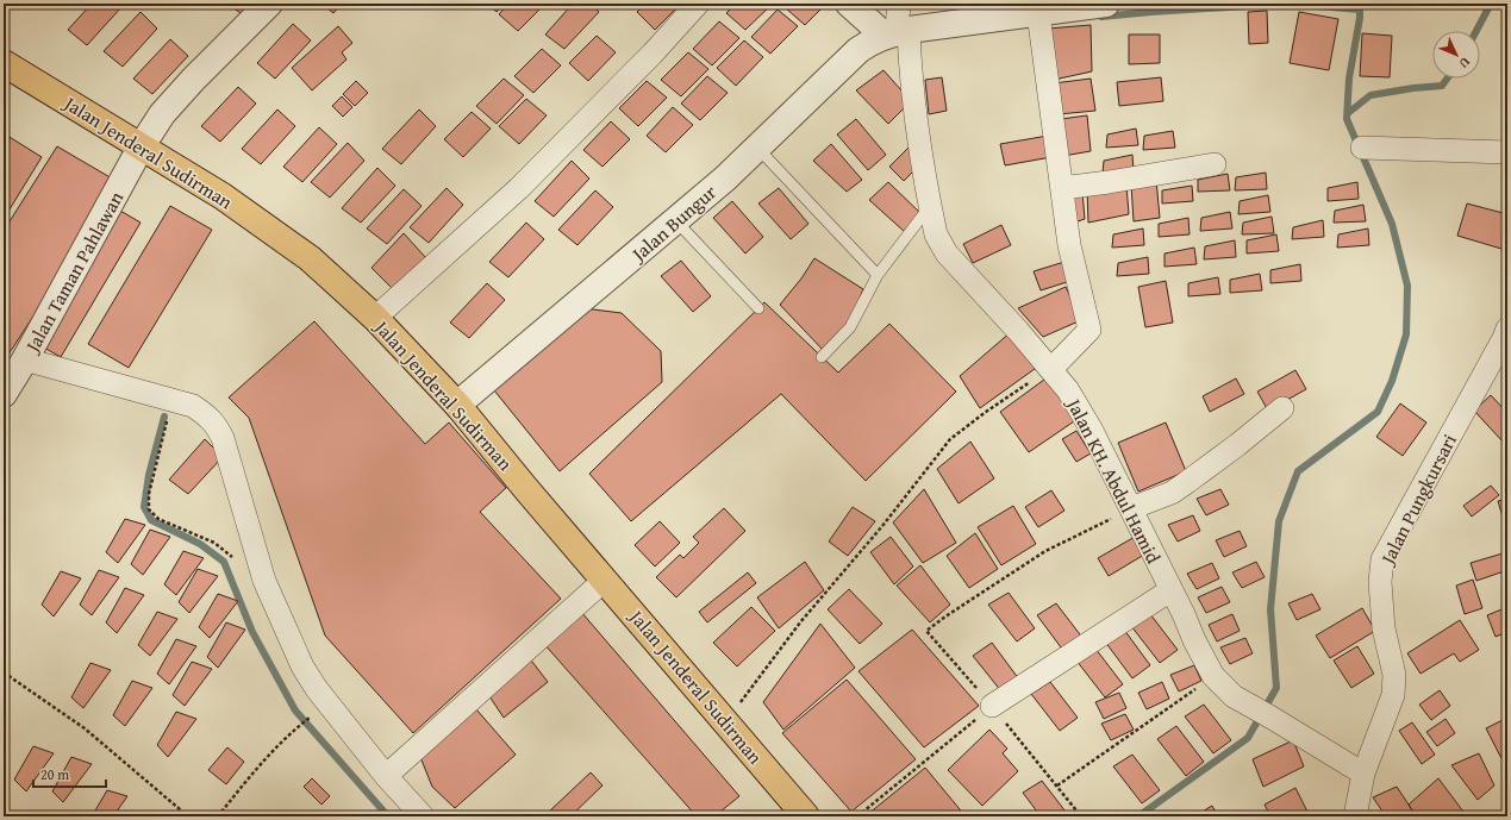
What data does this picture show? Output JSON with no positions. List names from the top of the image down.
{
  "streets": {
    "main road": ["Jalan Jenderal Sudirman"],
    "street": [
      "Jalan Bungur",
      "Jalan Taman Pahlawan",
      "Jalan KH. Abdul Hamid",
      "Jalan Pungkursari"
    ]
  },
  "crossings": [
    ["Jalan Jenderal Sudirman", "Jalan Bungur"],
    ["Jalan Jenderal Sudirman", "Jalan Taman Pahlawan"],
    ["Jalan Bungur", "Jalan KH. Abdul Hamid"],
    ["Jalan KH. Abdul Hamid", "Jalan Pungkursari"]
  ],
  "scale_bar": "20 m",
  "north": "bottom right"
}
